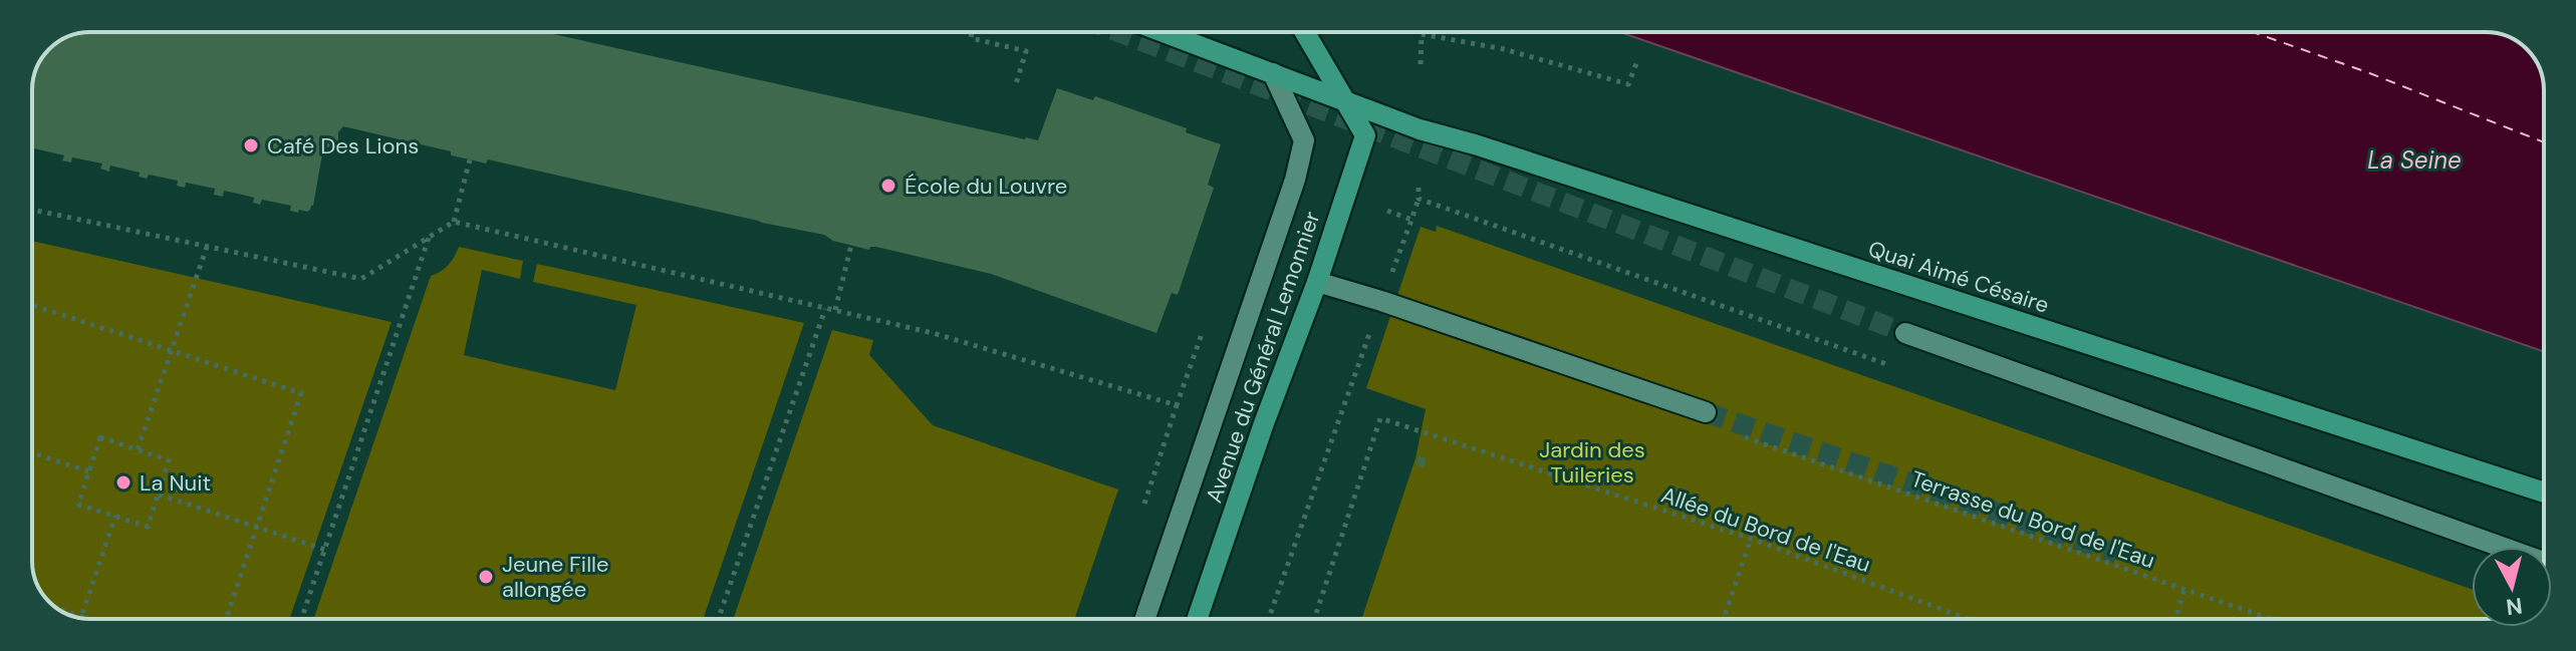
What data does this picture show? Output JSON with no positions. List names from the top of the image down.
{
  "streets": {
    "main road": ["Quai Aimé Césaire", "Avenue du Général Lemonnier"],
    "path": ["Terrasse du Bord de l'Eau", "Allée du Bord de l'Eau"]
  },
  "crossings": [
    ["Quai Aimé Césaire", "Avenue du Général Lemonnier"]
  ],
  "water": ["La Seine"],
  "parks": ["Jardin des Tuileries"],
  "places": [
    "Café Des Lions",
    "École du Louvre",
    "La Nuit",
    "Jeune Fille allongée"
  ],
  "north": "bottom"
}
